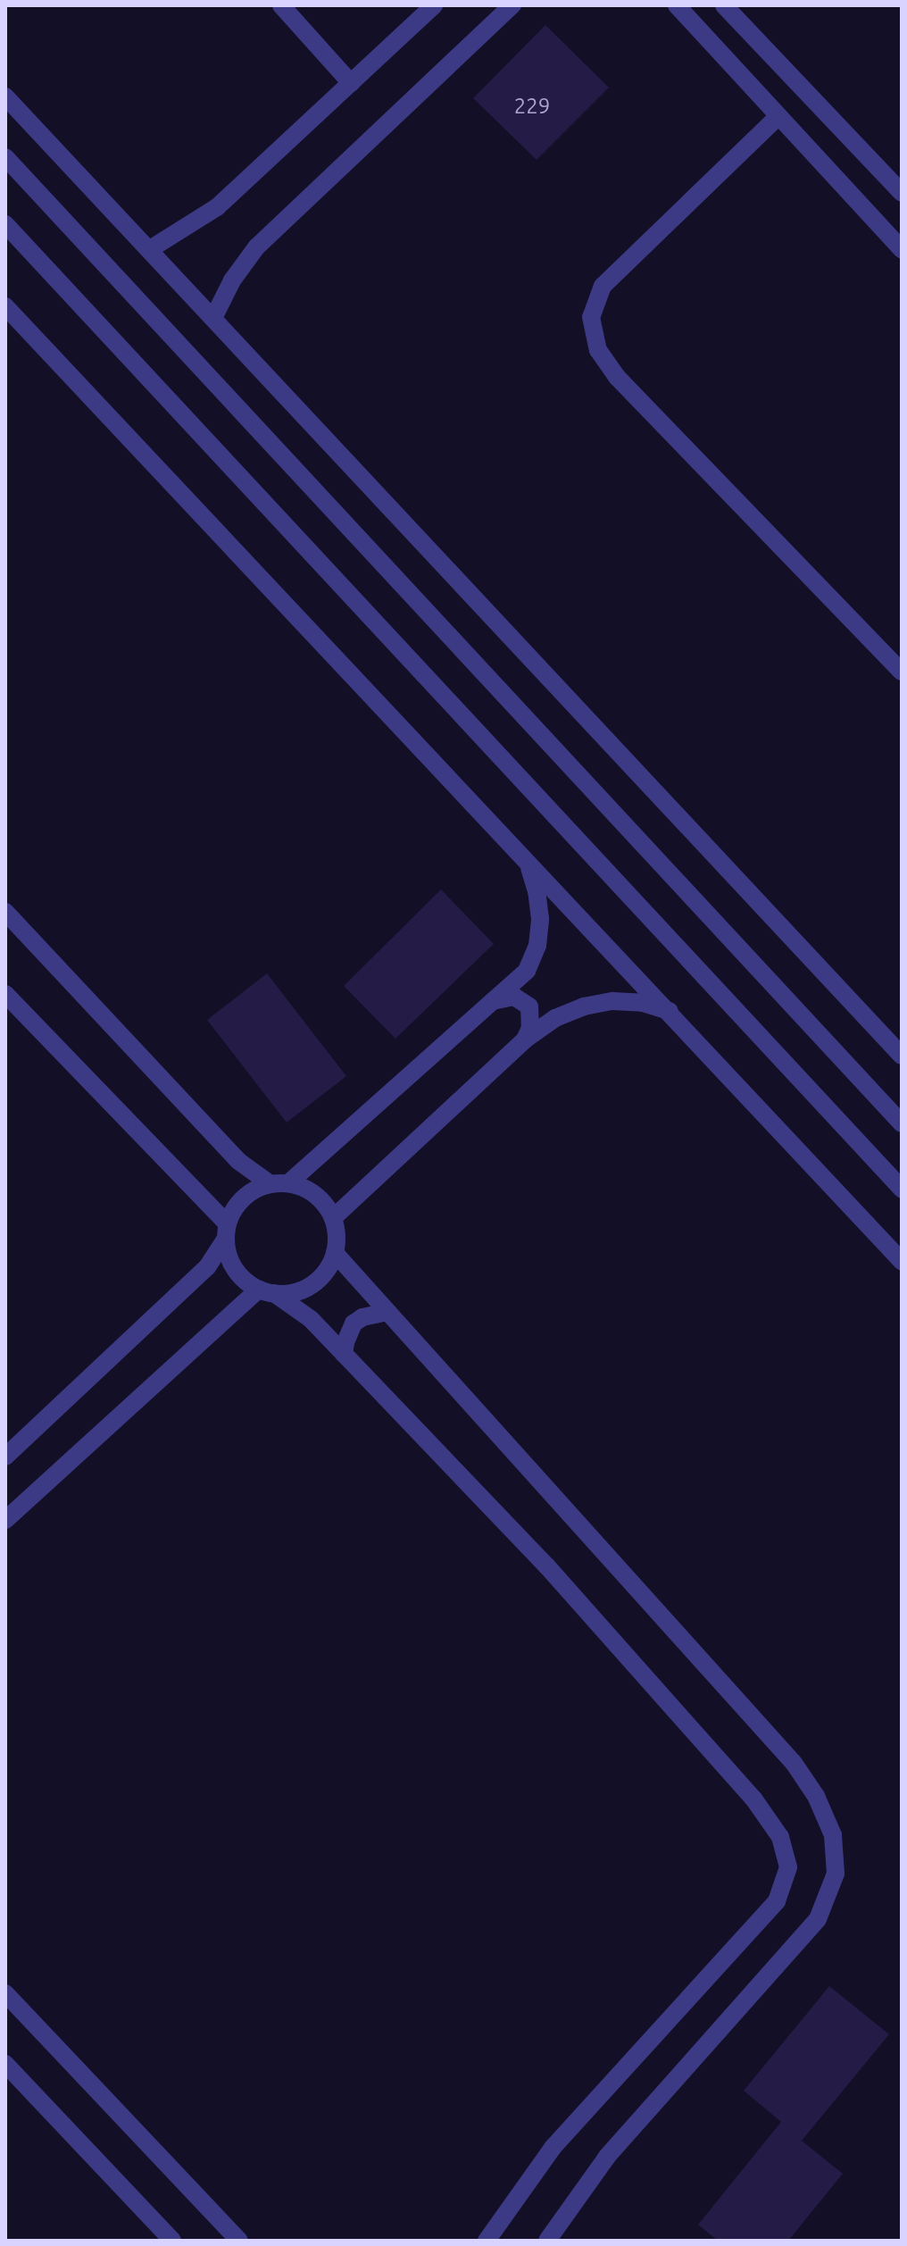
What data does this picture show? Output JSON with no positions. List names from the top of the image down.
{
  "house_numbers": ["229"]
}
